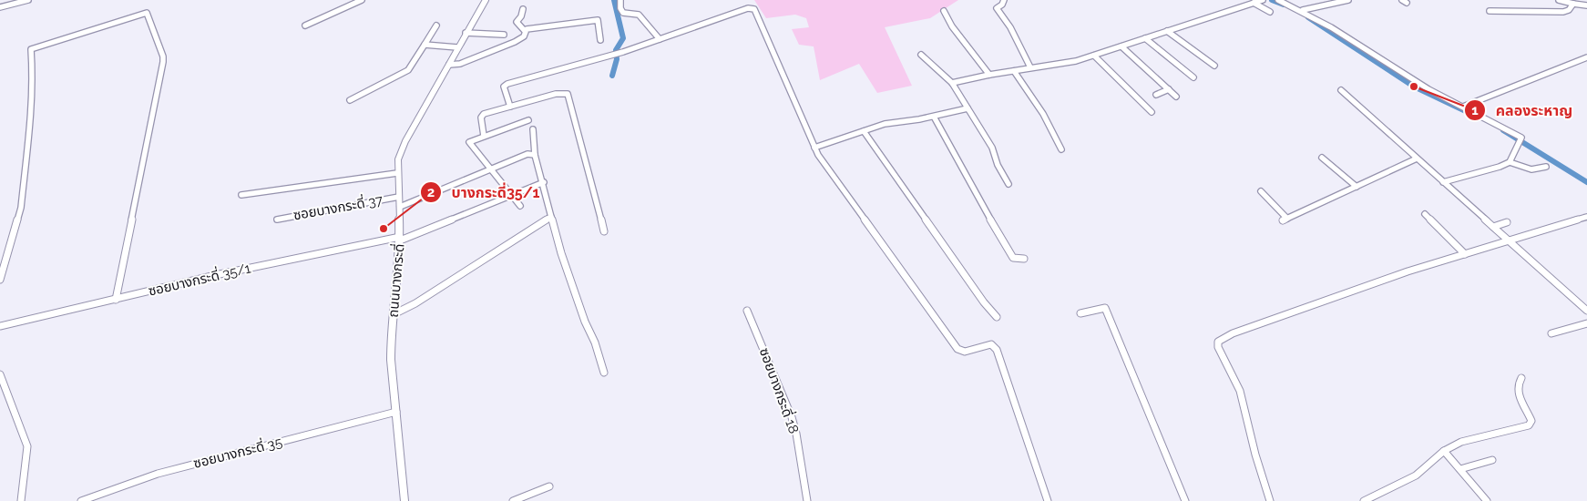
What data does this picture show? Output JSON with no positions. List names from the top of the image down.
{
  "streets": {
    "street": [
      "ซอยบางกระดี่ 37",
      "ซอยบางกระดี่ 35/1",
      "ถนนบางกระดี่",
      "ซอยบางกระดี่ 18",
      "ซอยบางกระดี่ 35"
    ]
  },
  "crossings": [
    ["ซอยบางกระดี่ 37", "ถนนบางกระดี่"],
    ["ซอยบางกระดี่ 35/1", "ถนนบางกระดี่"],
    ["ถนนบางกระดี่", "ซอยบางกระดี่ 35"]
  ],
  "places": ["คลองระหาญ", "บางกระดี่35/1"]
}
